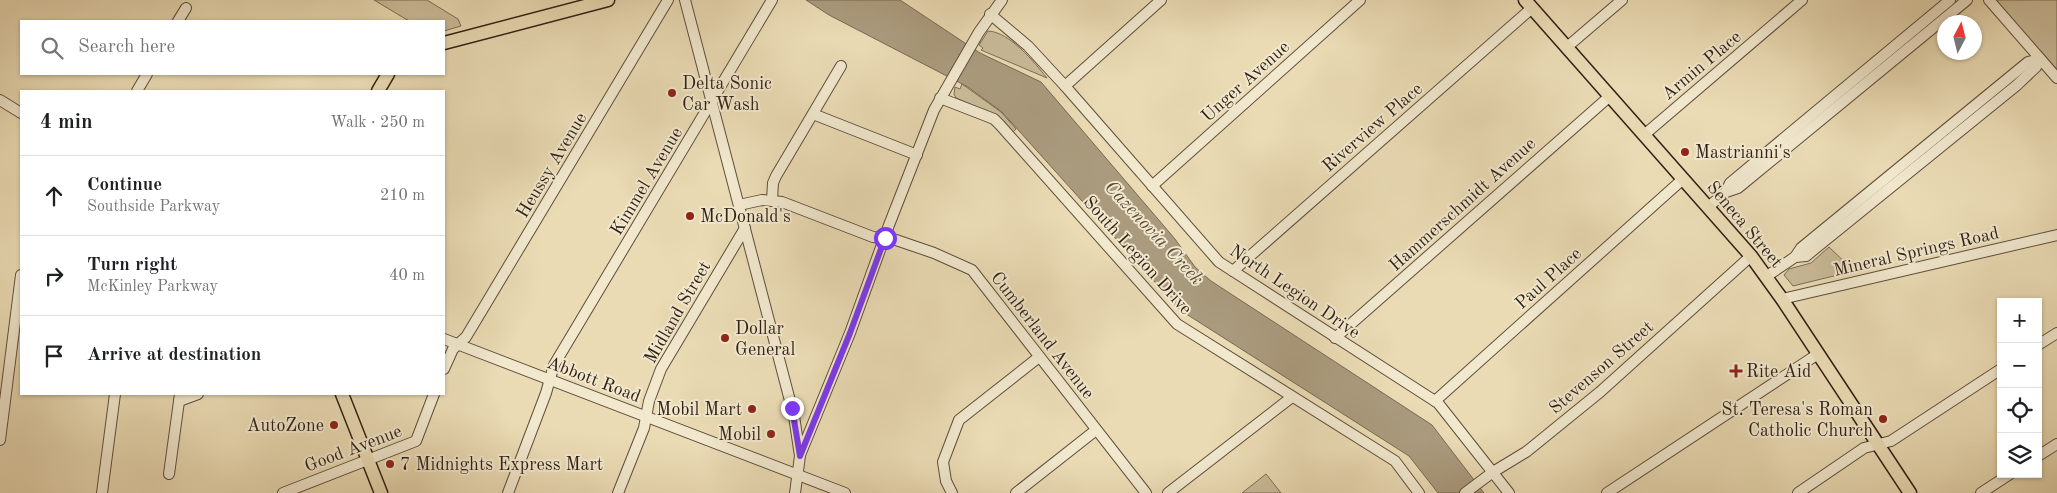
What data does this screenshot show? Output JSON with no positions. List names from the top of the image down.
{
  "streets": {
    "main road": ["Seneca Street"],
    "street": [
      "Armin Place",
      "Unger Avenue",
      "Riverview Place",
      "Heussy Avenue",
      "Kimmel Avenue",
      "Hammerschmidt Avenue",
      "Mineral Springs Road",
      "South Legion Drive",
      "Paul Place",
      "North Legion Drive",
      "Midland Street",
      "Cumberland Avenue",
      "Stevenson Street",
      "Abbott Road",
      "Good Avenue"
    ]
  },
  "crossings": [
    ["Armin Place", "Seneca Street"],
    ["Unger Avenue", "North Legion Drive"],
    ["Riverview Place", "Seneca Street"],
    ["Riverview Place", "North Legion Drive"],
    ["Heussy Avenue", "Abbott Road"],
    ["Kimmel Avenue", "Abbott Road"],
    ["Hammerschmidt Avenue", "Seneca Street"],
    ["Hammerschmidt Avenue", "North Legion Drive"],
    ["Seneca Street", "Mineral Springs Road"],
    ["Seneca Street", "Paul Place"],
    ["Seneca Street", "Stevenson Street"],
    ["Paul Place", "North Legion Drive"],
    ["North Legion Drive", "Stevenson Street"],
    ["Midland Street", "Abbott Road"]
  ],
  "water": ["Cazenovia Creek"],
  "places": {
    "other": [
      "Delta Sonic Car Wash",
      "Mastrianni's",
      "McDonald's",
      "Dollar General",
      "Mobil Mart",
      "St. Teresa's Roman Catholic Church",
      "AutoZone",
      "Mobil",
      "7 Midnights Express Mart"
    ],
    "health": ["Rite Aid"]
  },
  "north": "top",
  "page": {
    "search": "Search here",
    "heading": ["4 min", "Walk · 250 m"],
    "list": [
      ["Continue", "Southside Parkway", "210 m"],
      ["Turn right", "McKinley Parkway", "40 m"],
      "Arrive at destination"
    ],
    "map_buttons": ["+", "−"]
  }
}
